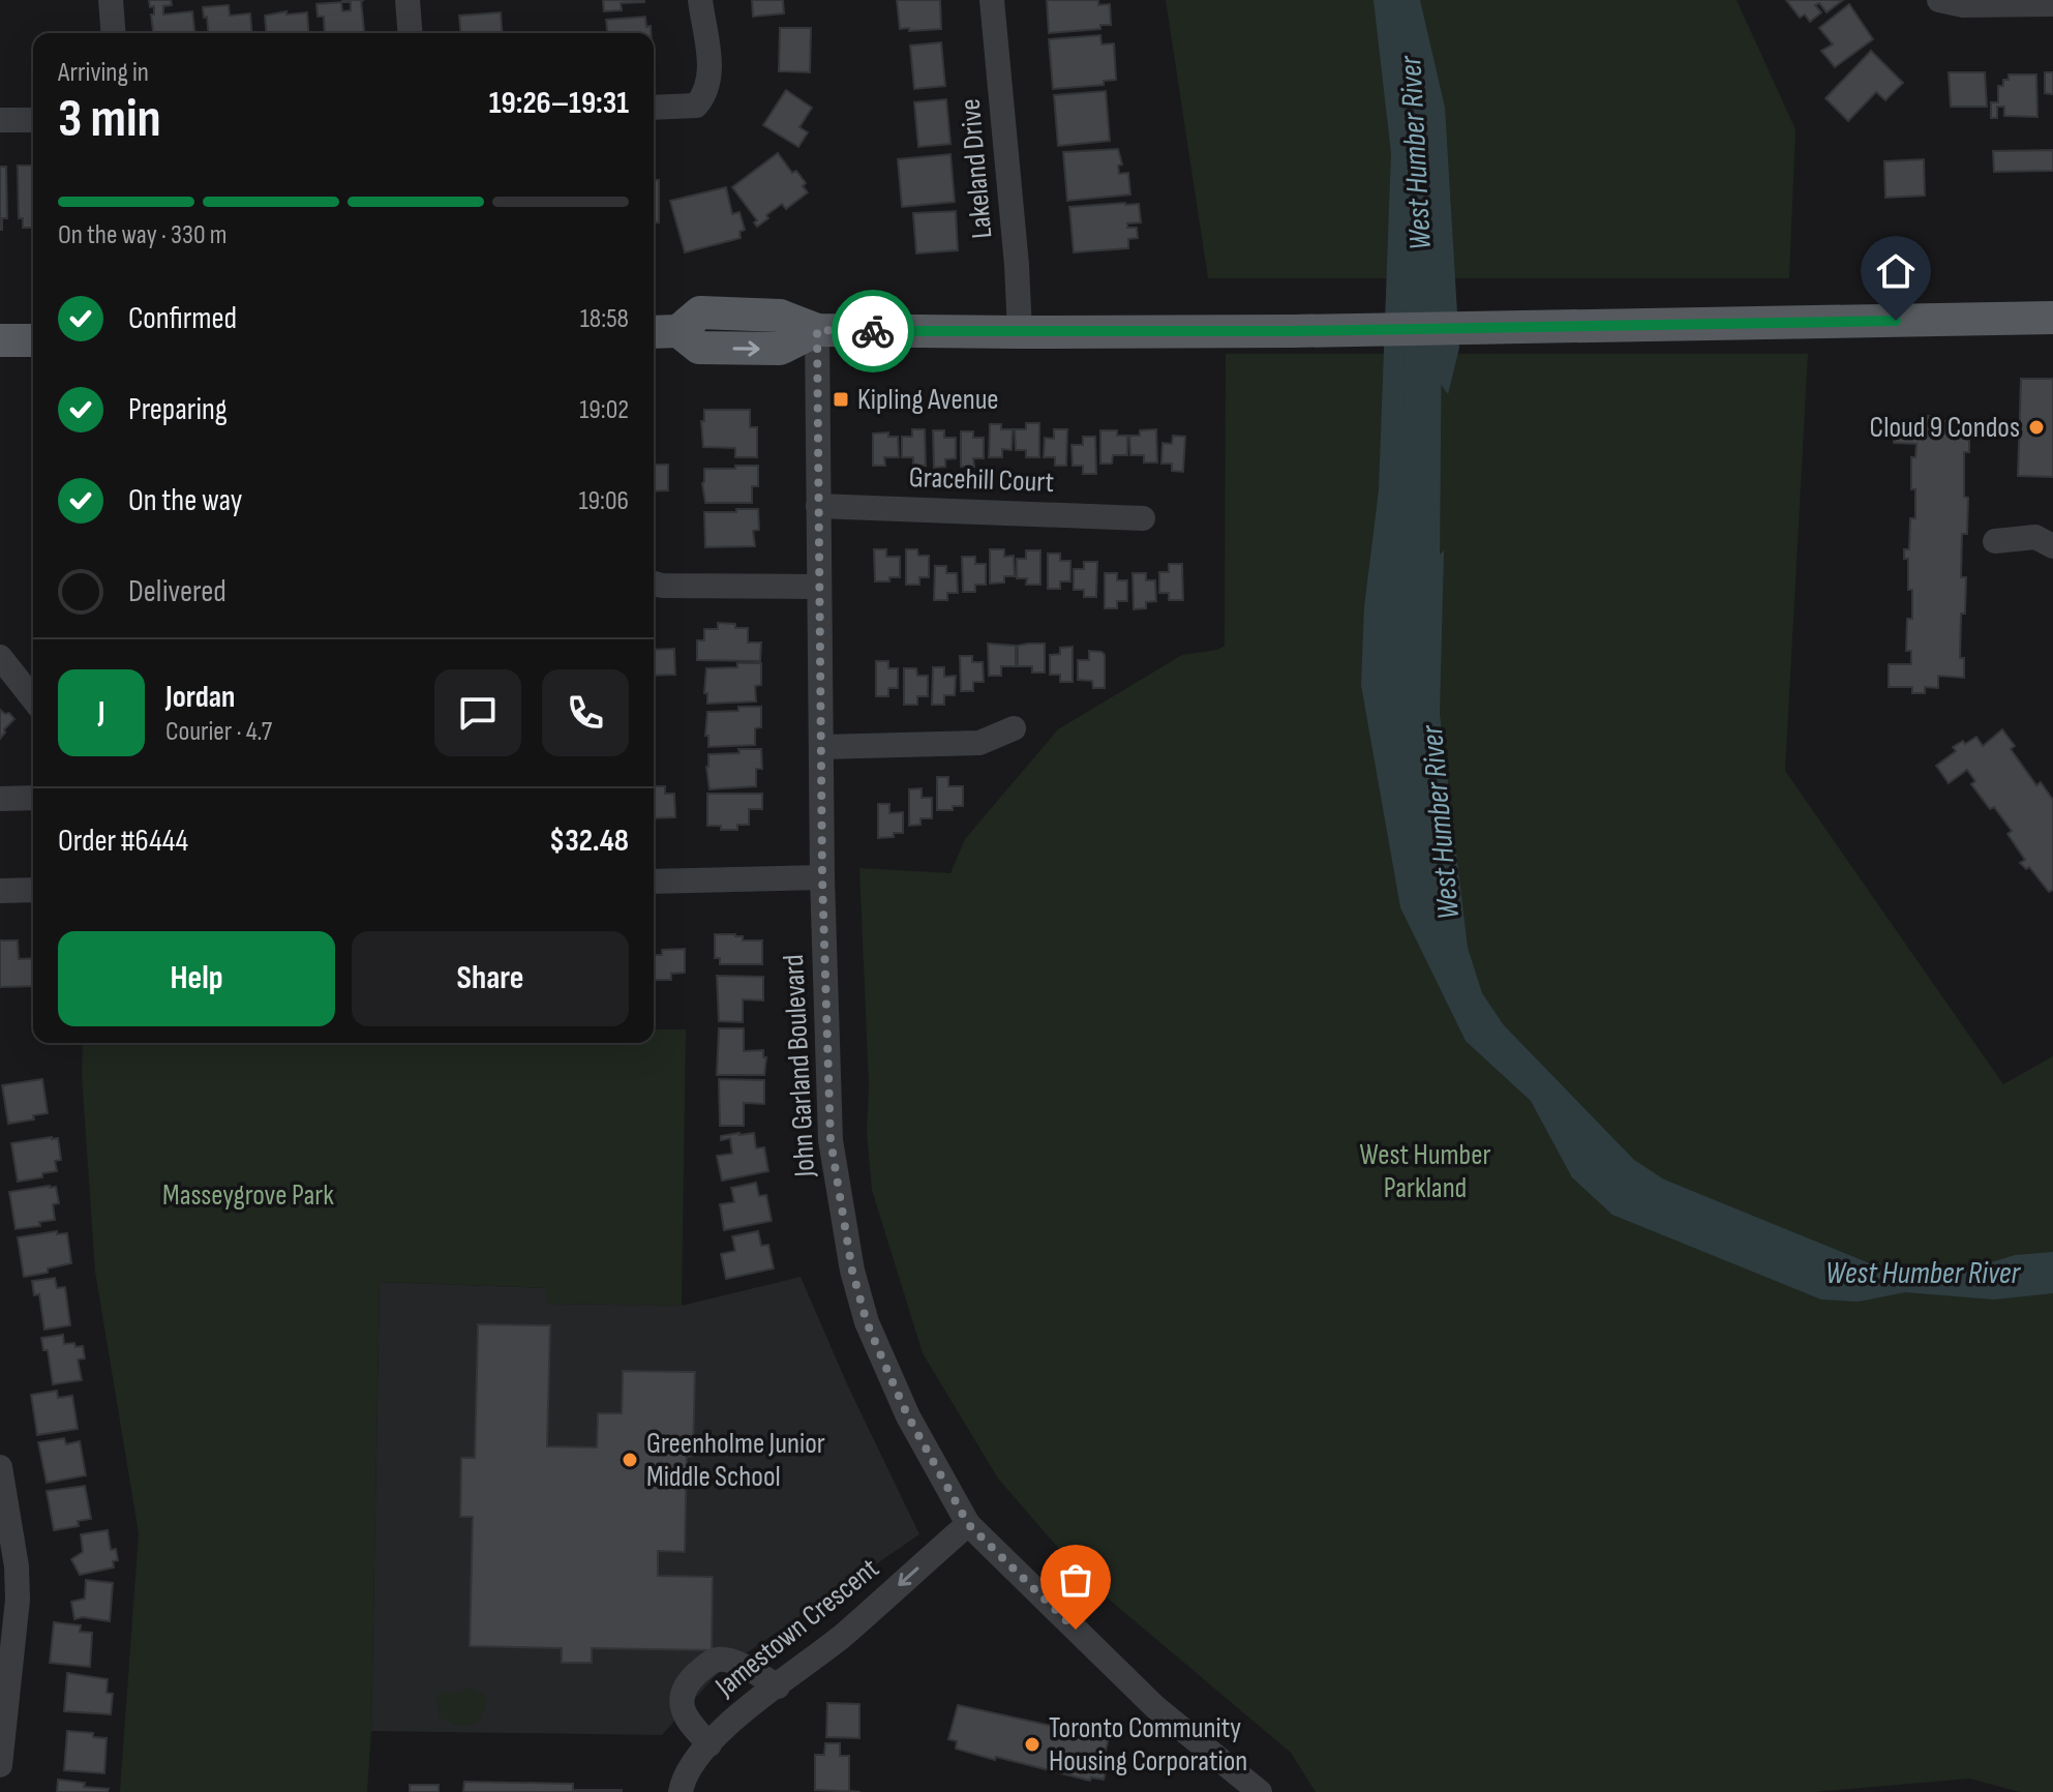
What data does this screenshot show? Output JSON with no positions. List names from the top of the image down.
{
  "streets": {
    "street": [
      "Lakeland Drive",
      "Gracehill Court",
      "John Garland Boulevard",
      "Jamestown Crescent"
    ]
  },
  "crossings": [
    ["Gracehill Court", "John Garland Boulevard"],
    ["John Garland Boulevard", "Jamestown Crescent"]
  ],
  "one_way": ["Jamestown Crescent"],
  "water": ["West Humber River"],
  "parks": ["West Humber Parkland", "Masseygrove Park"],
  "places": {
    "transit": ["Kipling Avenue"],
    "other": ["Cloud 9 Condos", "Greenholme Junior Middle School", "Toronto Community Housing Corporation"]
  },
  "page": {
    "heading": ["3 min", "Arriving in", "19:26–19:31"],
    "panel": [
      "Jordan",
      "Courier · 4.7",
      "Order #6444",
      "$32.48"
    ],
    "bar": "On the way · 330 m",
    "list": [
      ["Confirmed", "18:58"],
      ["Preparing", "19:02"],
      ["On the way", "19:06"],
      "Delivered"
    ],
    "round": "J",
    "buttons": ["Help", "Share"]
  }
}
